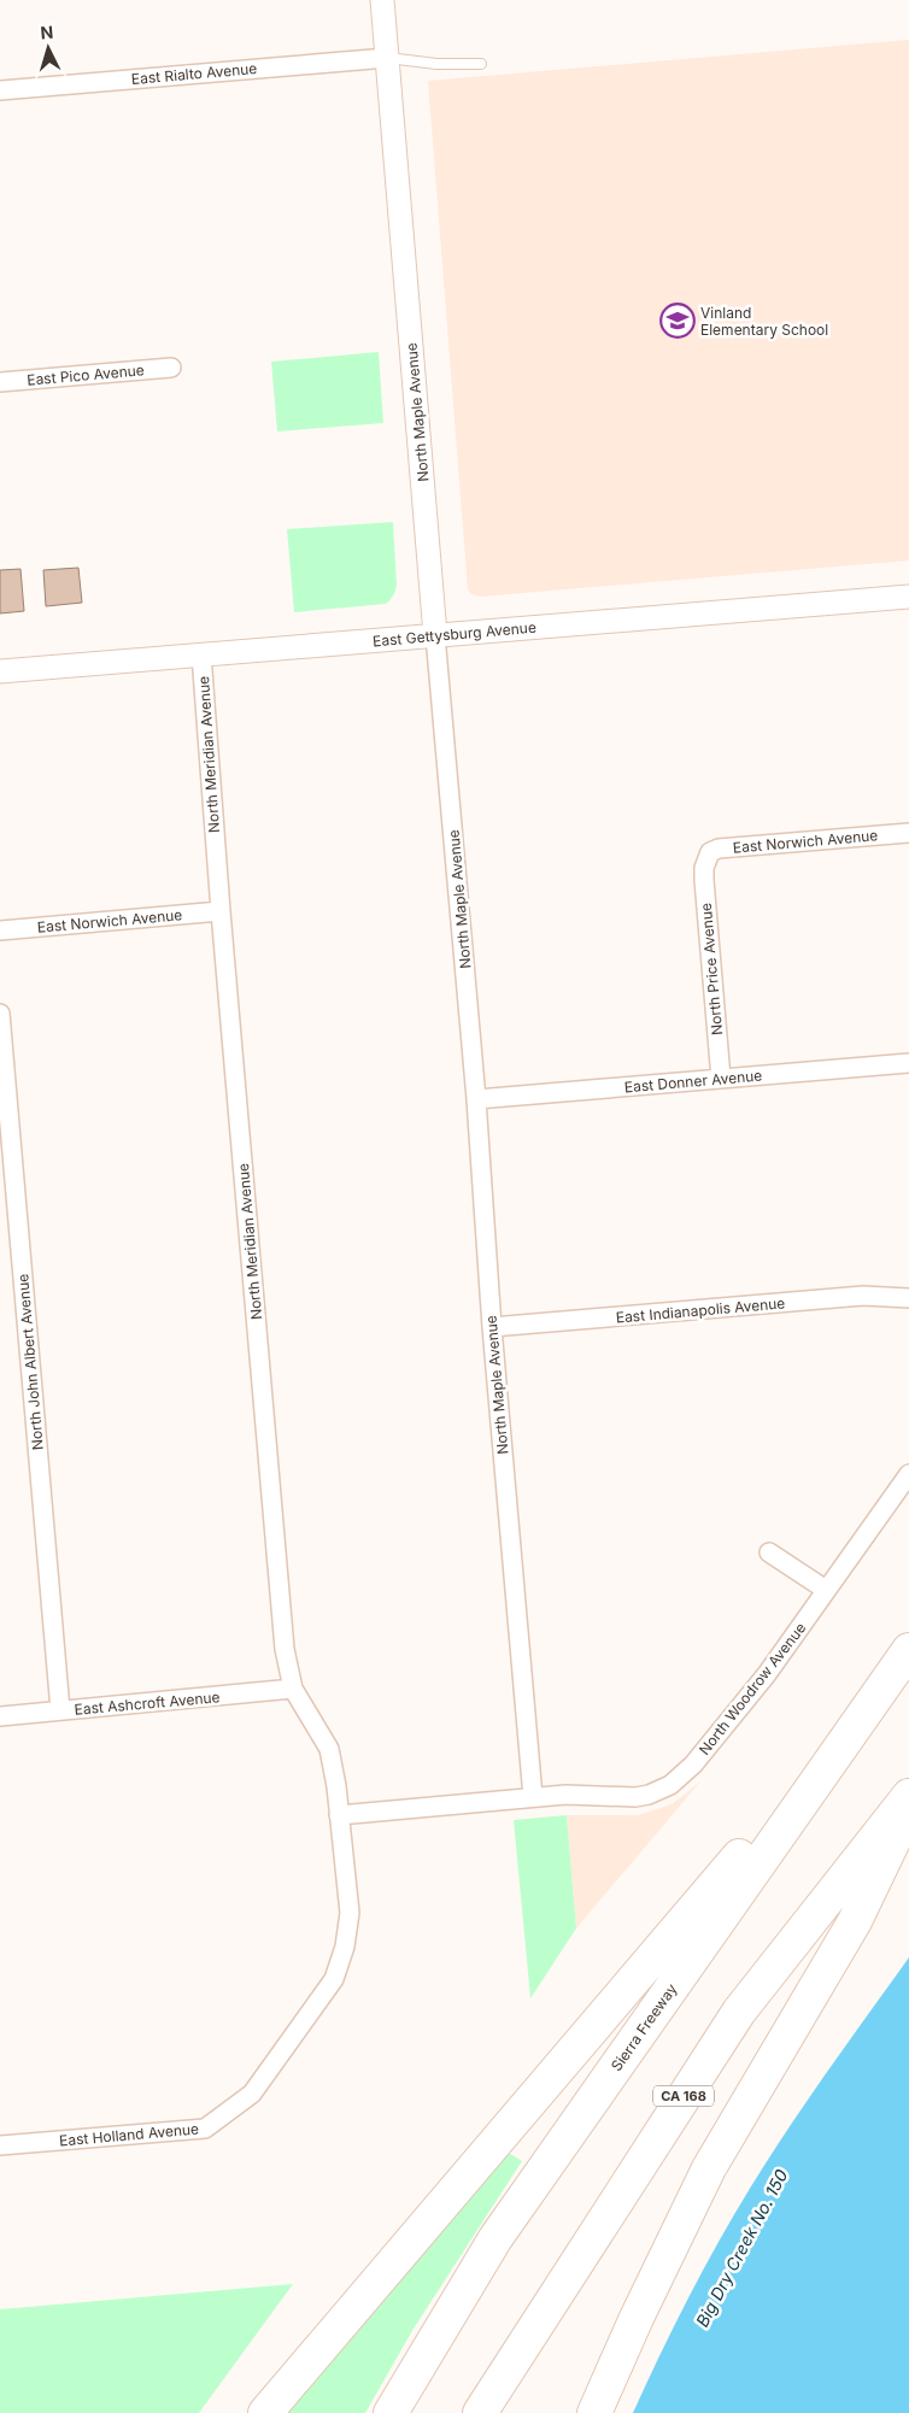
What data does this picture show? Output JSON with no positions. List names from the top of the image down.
{
  "streets": {
    "highway": ["Sierra Freeway", "CA 168"],
    "street": [
      "East Rialto Avenue",
      "East Pico Avenue",
      "North Maple Avenue",
      "East Gettysburg Avenue",
      "North Meridian Avenue",
      "East Norwich Avenue",
      "North Price Avenue",
      "East Donner Avenue",
      "East Indianapolis Avenue",
      "North John Albert Avenue",
      "North Woodrow Avenue",
      "East Ashcroft Avenue",
      "East Holland Avenue"
    ]
  },
  "crossings": [
    ["East Rialto Avenue", "North Maple Avenue"],
    ["North Maple Avenue", "East Gettysburg Avenue"],
    ["North Maple Avenue", "East Donner Avenue"],
    ["North Maple Avenue", "East Indianapolis Avenue"],
    ["North Maple Avenue", "North Woodrow Avenue"],
    ["East Gettysburg Avenue", "North Meridian Avenue"],
    ["North Meridian Avenue", "East Norwich Avenue"],
    ["North Meridian Avenue", "East Ashcroft Avenue"],
    ["North Meridian Avenue", "East Holland Avenue"],
    ["East Norwich Avenue", "North Price Avenue"],
    ["North Price Avenue", "East Donner Avenue"],
    ["North John Albert Avenue", "East Ashcroft Avenue"]
  ],
  "water": ["Big Dry Creek No. 150"],
  "places": {
    "school or university": ["Vinland Elementary School"]
  },
  "north": "top"
}
